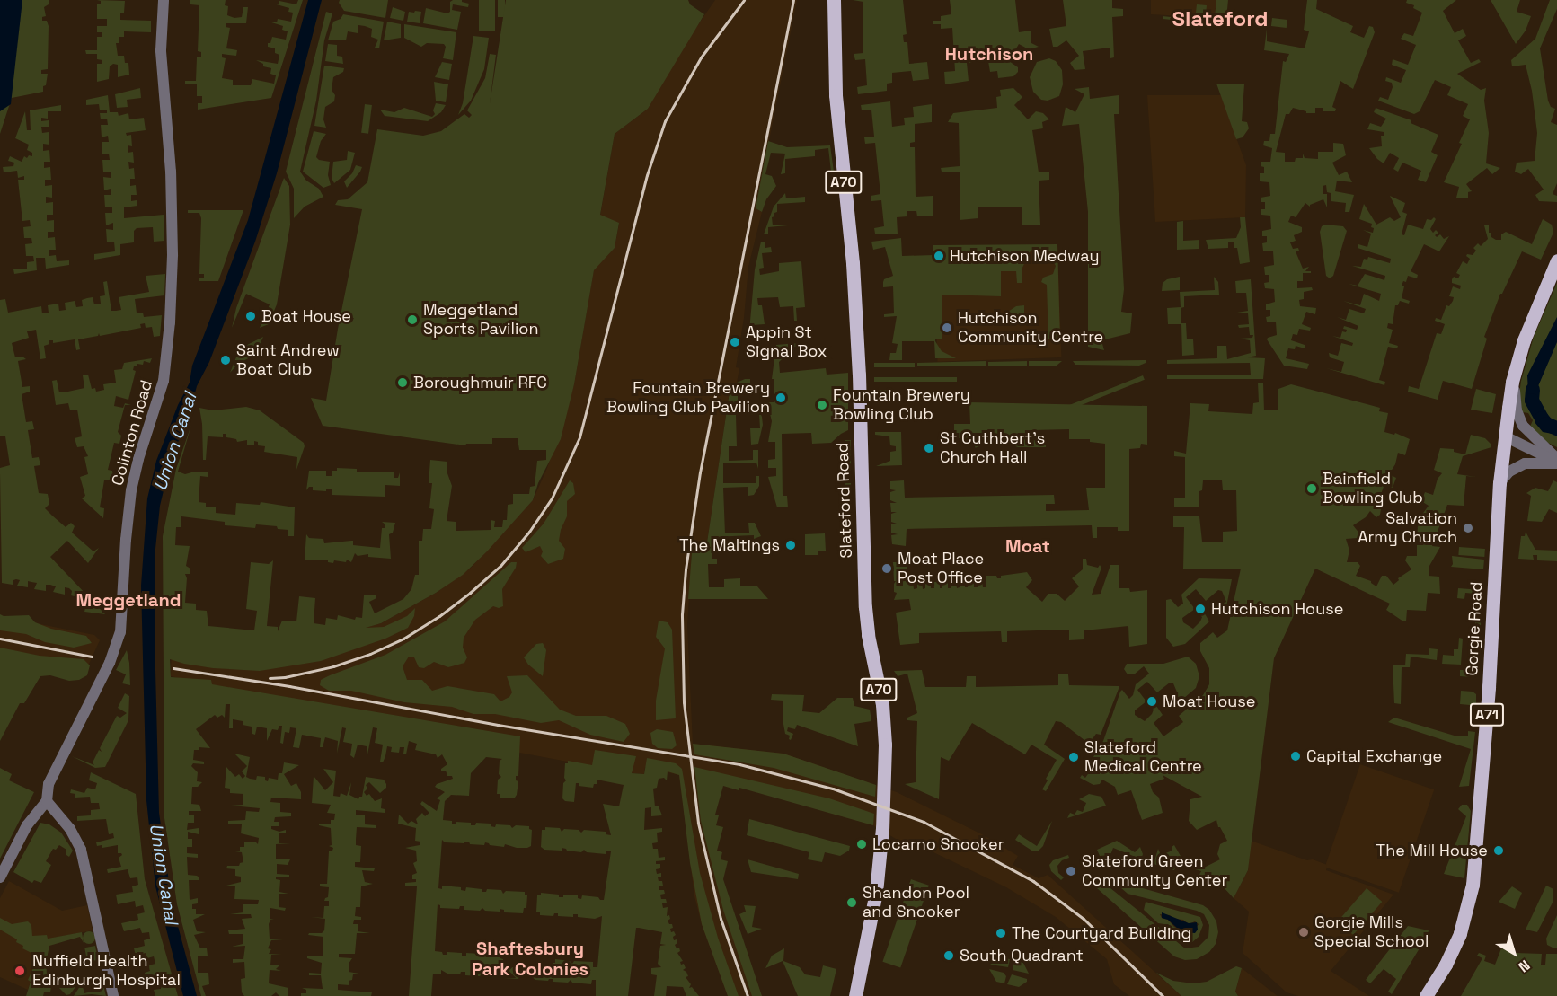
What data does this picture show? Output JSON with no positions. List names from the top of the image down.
{
  "streets": {
    "main road": [
      "A70",
      "Slateford Road",
      "Gorgie Road",
      "A71"
    ],
    "street": ["Colinton Road"]
  },
  "districts": [
    "Slateford",
    "Hutchison",
    "Moat",
    "Meggetland",
    "Shaftesbury Park Colonies"
  ],
  "water": ["Union Canal"],
  "places": [
    "Hutchison Medway",
    "Boat House",
    "Meggetland Sports Pavilion",
    "Hutchison Community Centre",
    "Appin St Signal Box",
    "Saint Andrew Boat Club",
    "Boroughmuir RFC",
    "Fountain Brewery Bowling Club Pavilion",
    "Fountain Brewery Bowling Club",
    "St Cuthbert's Church Hall",
    "Bainfield Bowling Club",
    "Salvation Army Church",
    "The Maltings",
    "Moat Place Post Office",
    "Hutchison House",
    "Moat House",
    "Capital Exchange",
    "Slateford Medical Centre",
    "Locarno Snooker",
    "The Mill House",
    "Slateford Green Community Center",
    "Shandon Pool and Snooker",
    "Gorgie Mills Special School",
    "The Courtyard Building",
    "South Quadrant",
    "Nuffield Health Edinburgh Hospital"
  ],
  "north": "bottom right"
}
